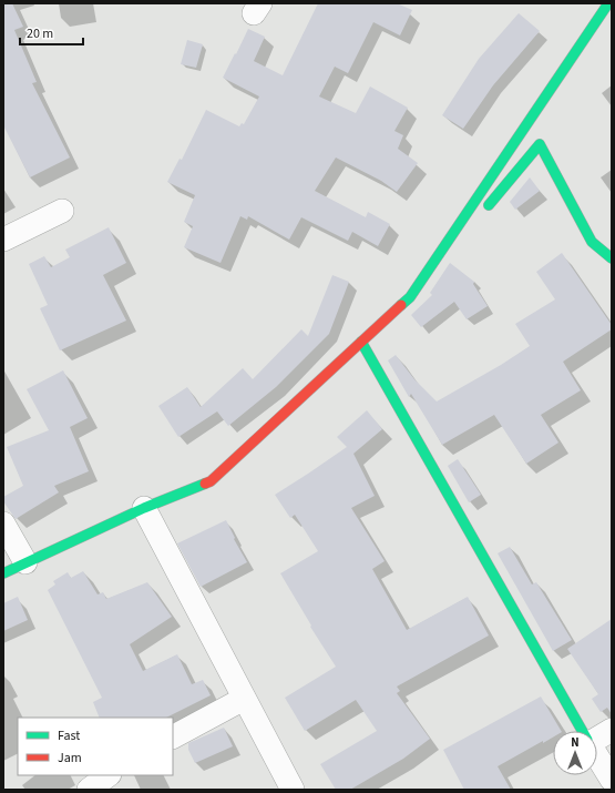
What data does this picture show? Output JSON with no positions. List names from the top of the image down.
{
  "legend": ["Fast", "Jam"],
  "scale_bar": "20 m",
  "north": "top"
}
